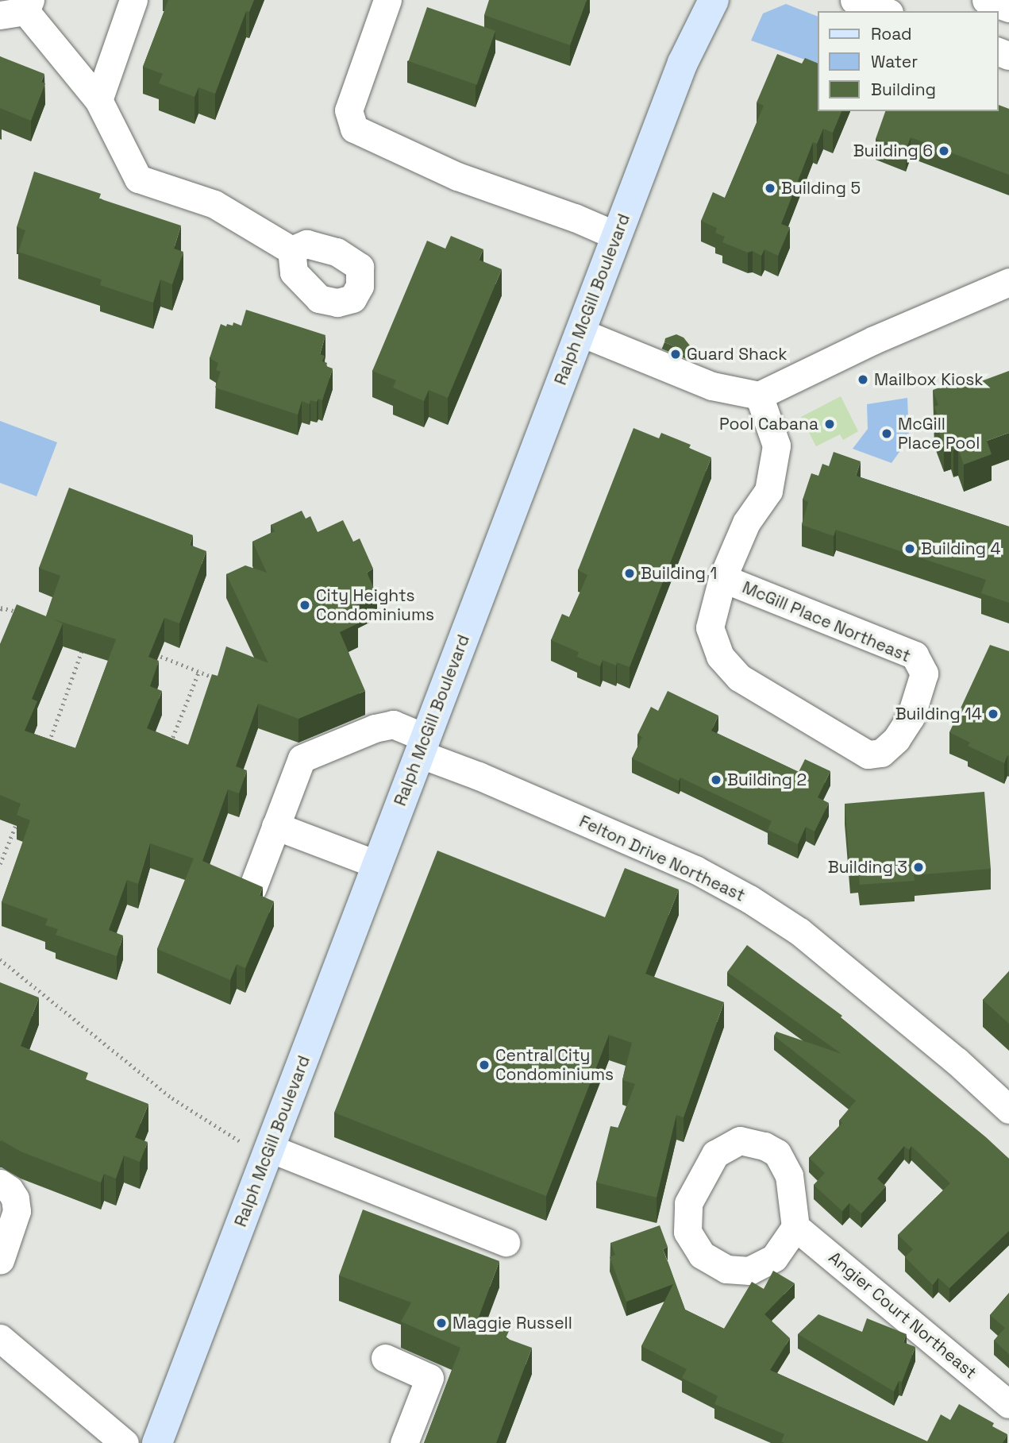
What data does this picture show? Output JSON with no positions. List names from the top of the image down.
{
  "streets": {
    "main road": ["Ralph McGill Boulevard"],
    "street": ["McGill Place Northeast", "Felton Drive Northeast", "Angier Court Northeast"]
  },
  "crossings": [
    ["Ralph McGill Boulevard", "Felton Drive Northeast"]
  ],
  "places": [
    "Building 6",
    "Building 5",
    "Guard Shack",
    "Mailbox Kiosk",
    "Pool Cabana",
    "McGill Place Pool",
    "Building 4",
    "Building 1",
    "City Heights Condominiums",
    "Building 14",
    "Building 2",
    "Building 3",
    "Central City Condominiums",
    "Maggie Russell"
  ],
  "legend": ["Road", "Water", "Building"]
}
